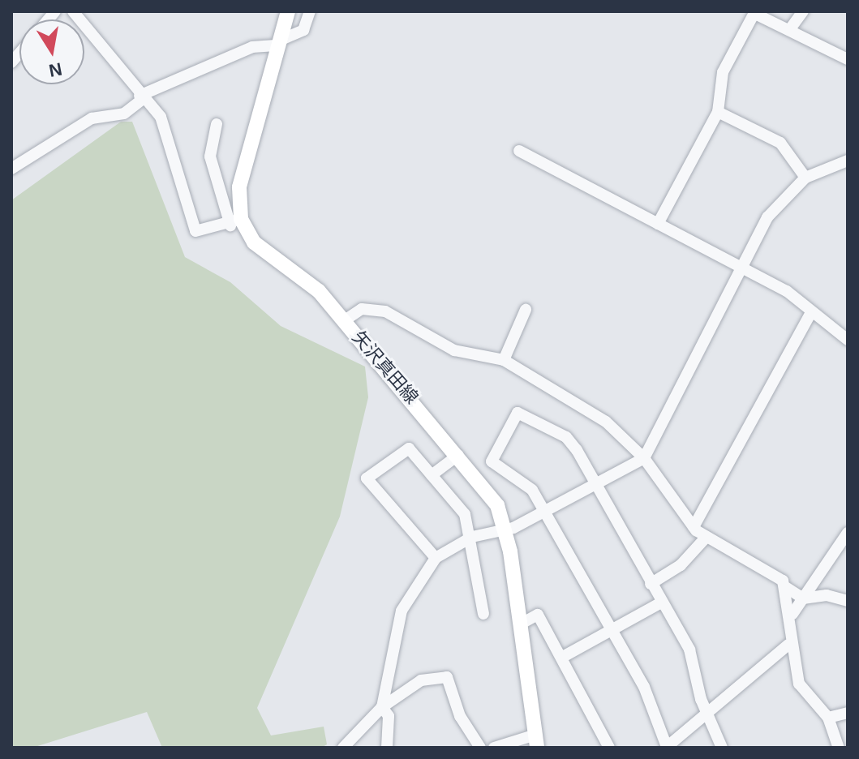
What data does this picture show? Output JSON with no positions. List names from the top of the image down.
{
  "streets": {
    "main road": ["矢沢真田線"]
  },
  "north": "bottom"
}
